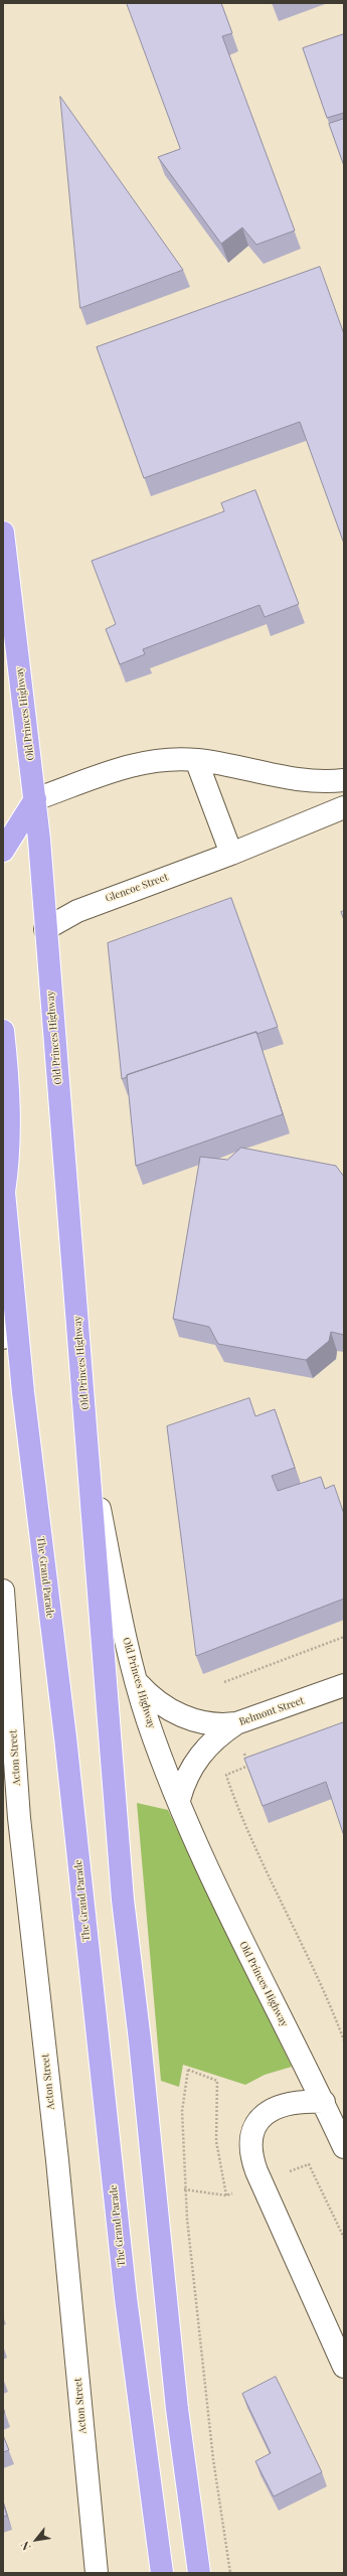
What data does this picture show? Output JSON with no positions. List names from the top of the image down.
{
  "streets": {
    "main road": ["Old Princes Highway", "The Grand Parade"],
    "street": ["Glencoe Street", "Belmont Street", "Acton Street"]
  },
  "crossings": [
    ["Old Princes Highway", "Glencoe Street"],
    ["Old Princes Highway", "Belmont Street"]
  ],
  "north": "bottom left"
}
